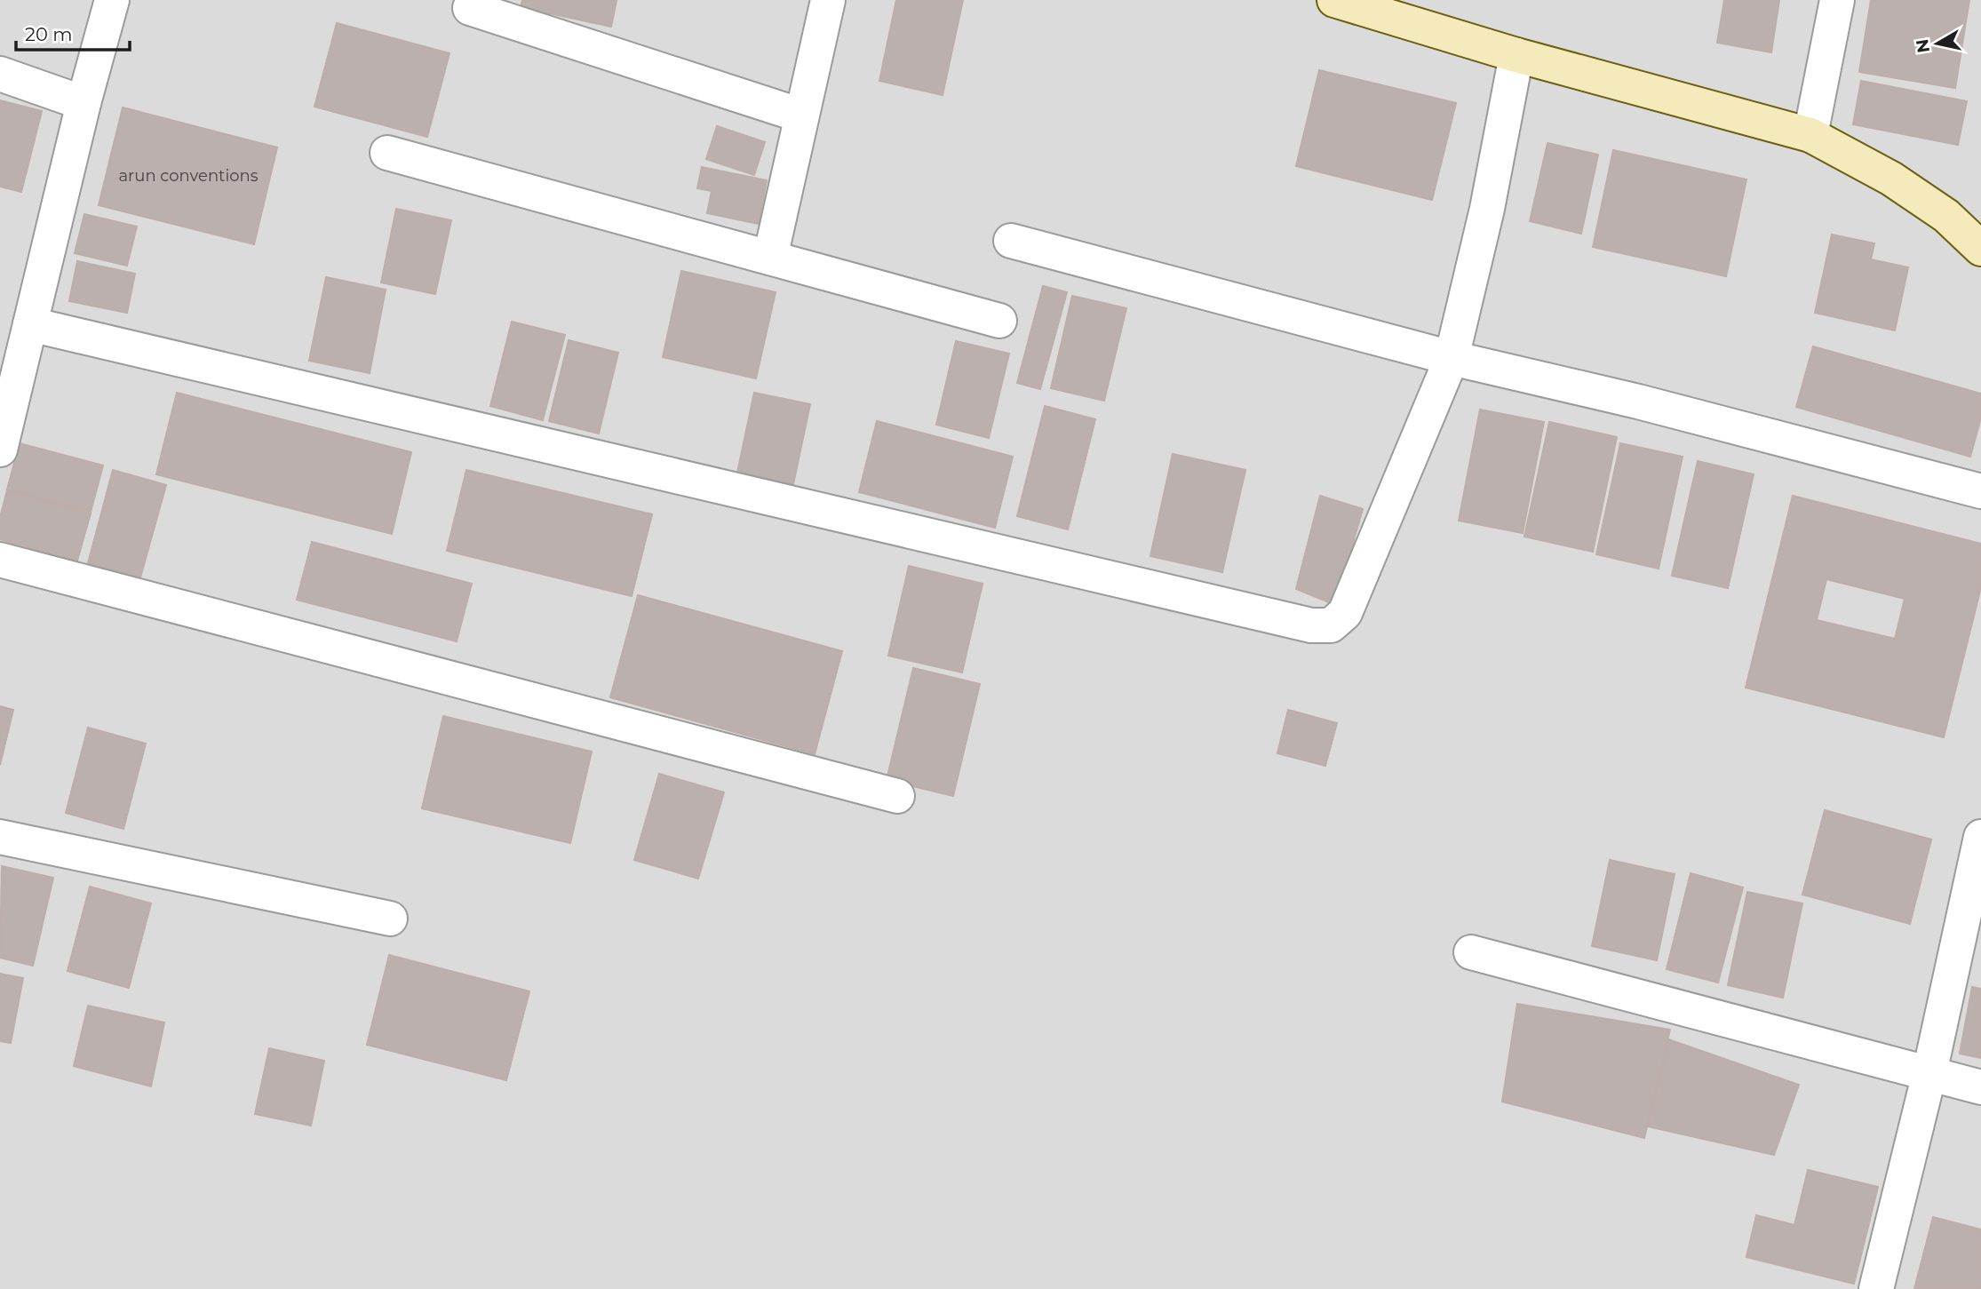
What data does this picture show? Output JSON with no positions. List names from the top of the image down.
{
  "house_numbers": ["arun conventions"],
  "scale_bar": "20 m",
  "north": "left"
}
